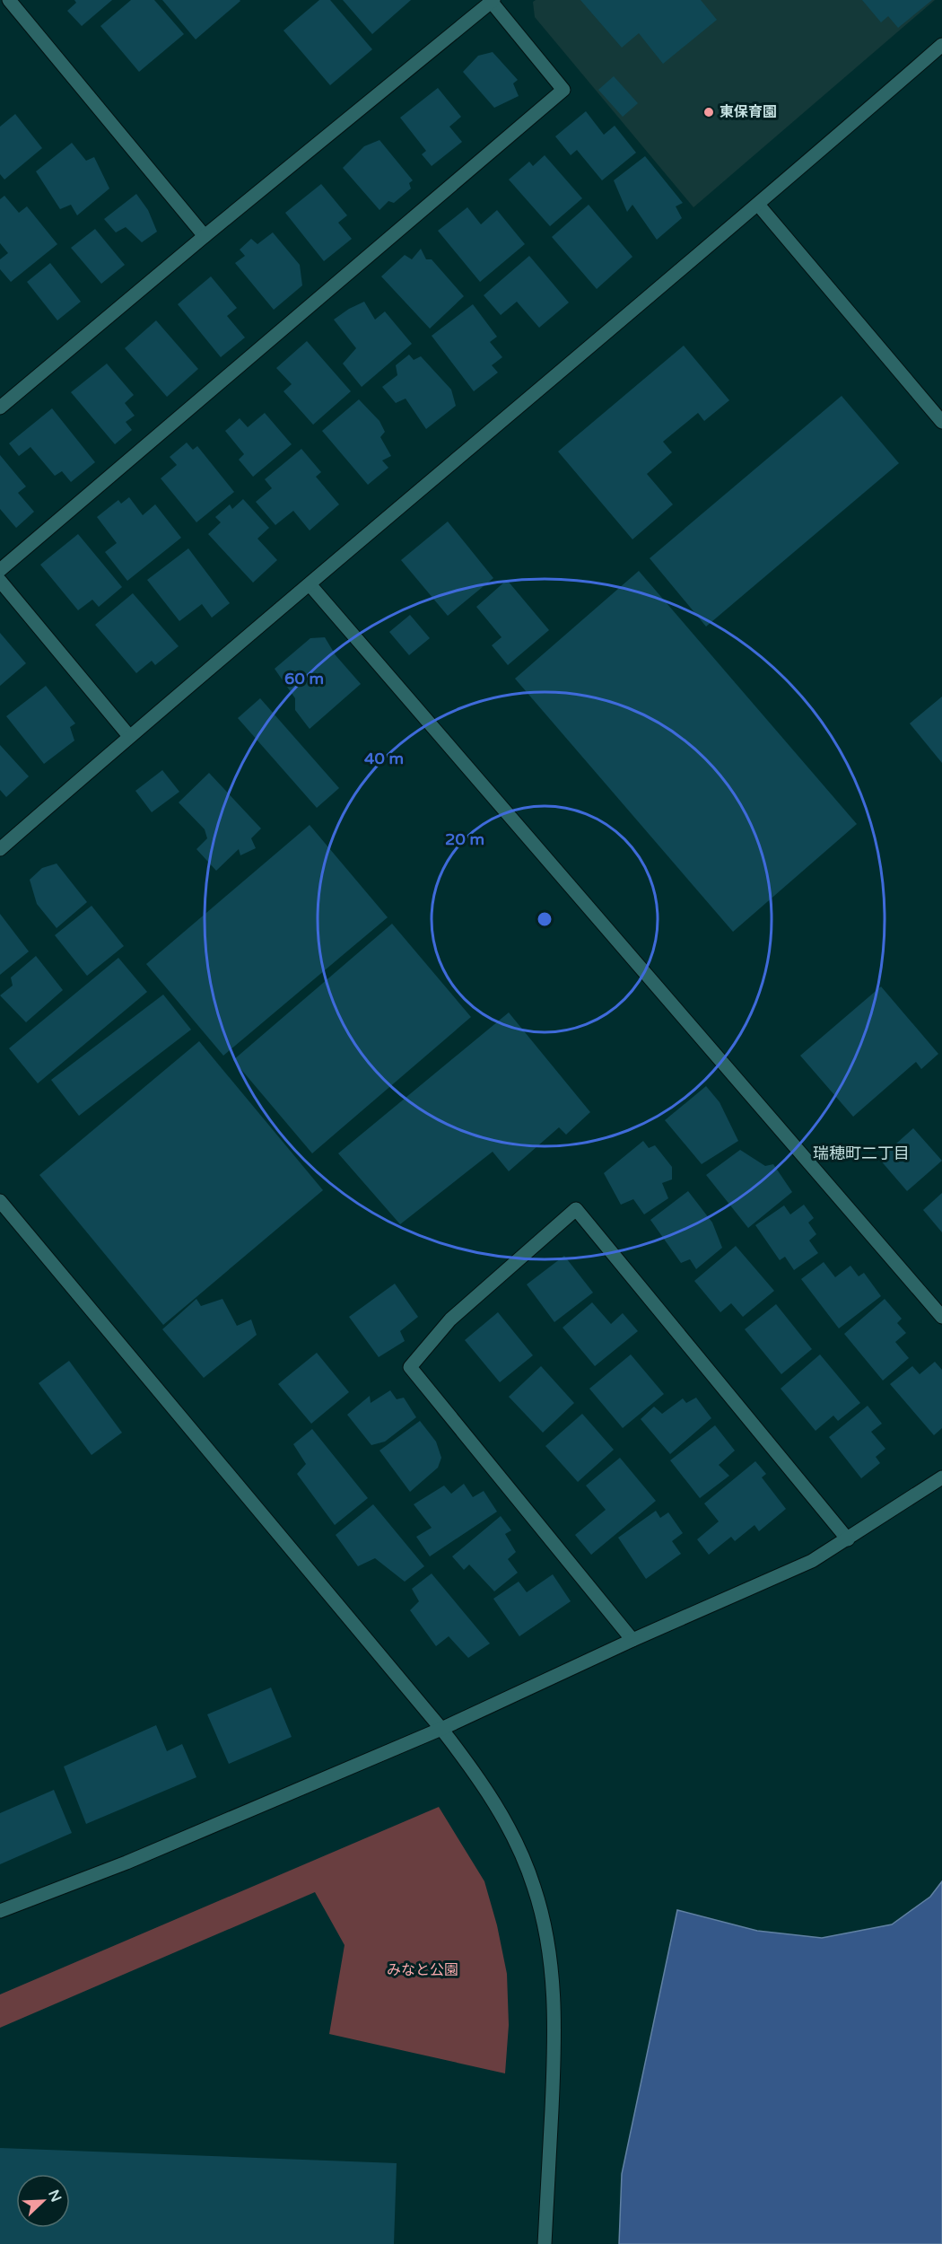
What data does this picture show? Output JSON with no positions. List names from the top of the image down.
{
  "districts": ["瑞穂町二丁目"],
  "parks": ["みなと公園"],
  "places": ["東保育園"],
  "north": "top right",
  "rings": ["60 m", "40 m", "20 m"]
}
